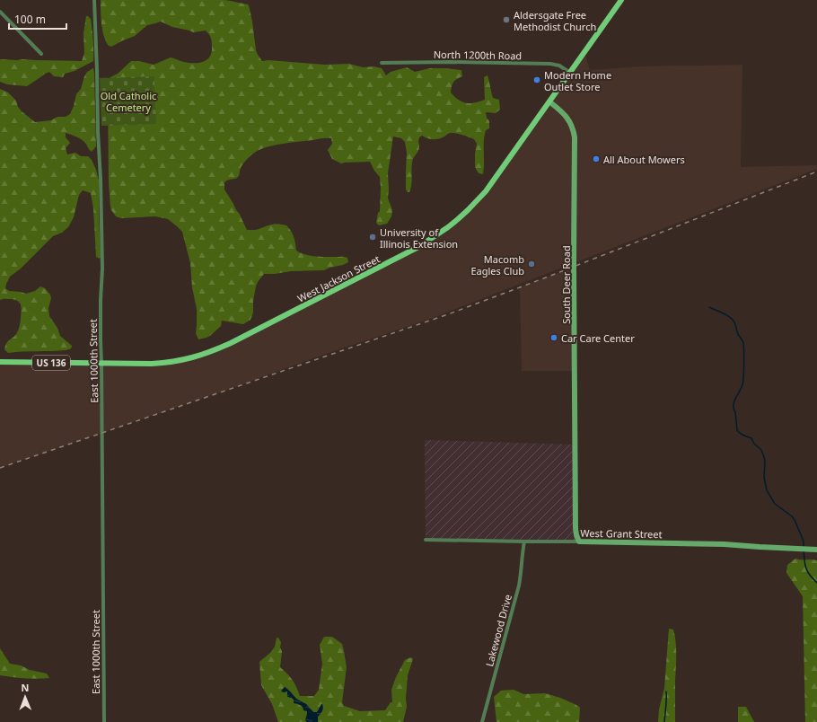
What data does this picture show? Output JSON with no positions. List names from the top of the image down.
{
  "streets": {
    "main road": [
      "West Jackson Street",
      "South Deer Road",
      "US 136",
      "West Grant Street"
    ],
    "street": ["North 1200th Road", "East 1000th Street", "Lakewood Drive"]
  },
  "crossings": [
    ["North 1200th Road", "West Jackson Street"],
    ["West Jackson Street", "South Deer Road"],
    ["West Jackson Street", "East 1000th Street"],
    ["West Jackson Street", "US 136"],
    ["South Deer Road", "West Grant Street"],
    ["East 1000th Street", "US 136"],
    ["West Grant Street", "Lakewood Drive"]
  ],
  "parks": ["Old Catholic Cemetery"],
  "places": [
    "Aldersgate Free Methodist Church",
    "Modern Home Outlet Store",
    "All About Mowers",
    "University of Illinois Extension",
    "Macomb Eagles Club",
    "Car Care Center"
  ],
  "scale_bar": "100 m",
  "north": "top"
}
